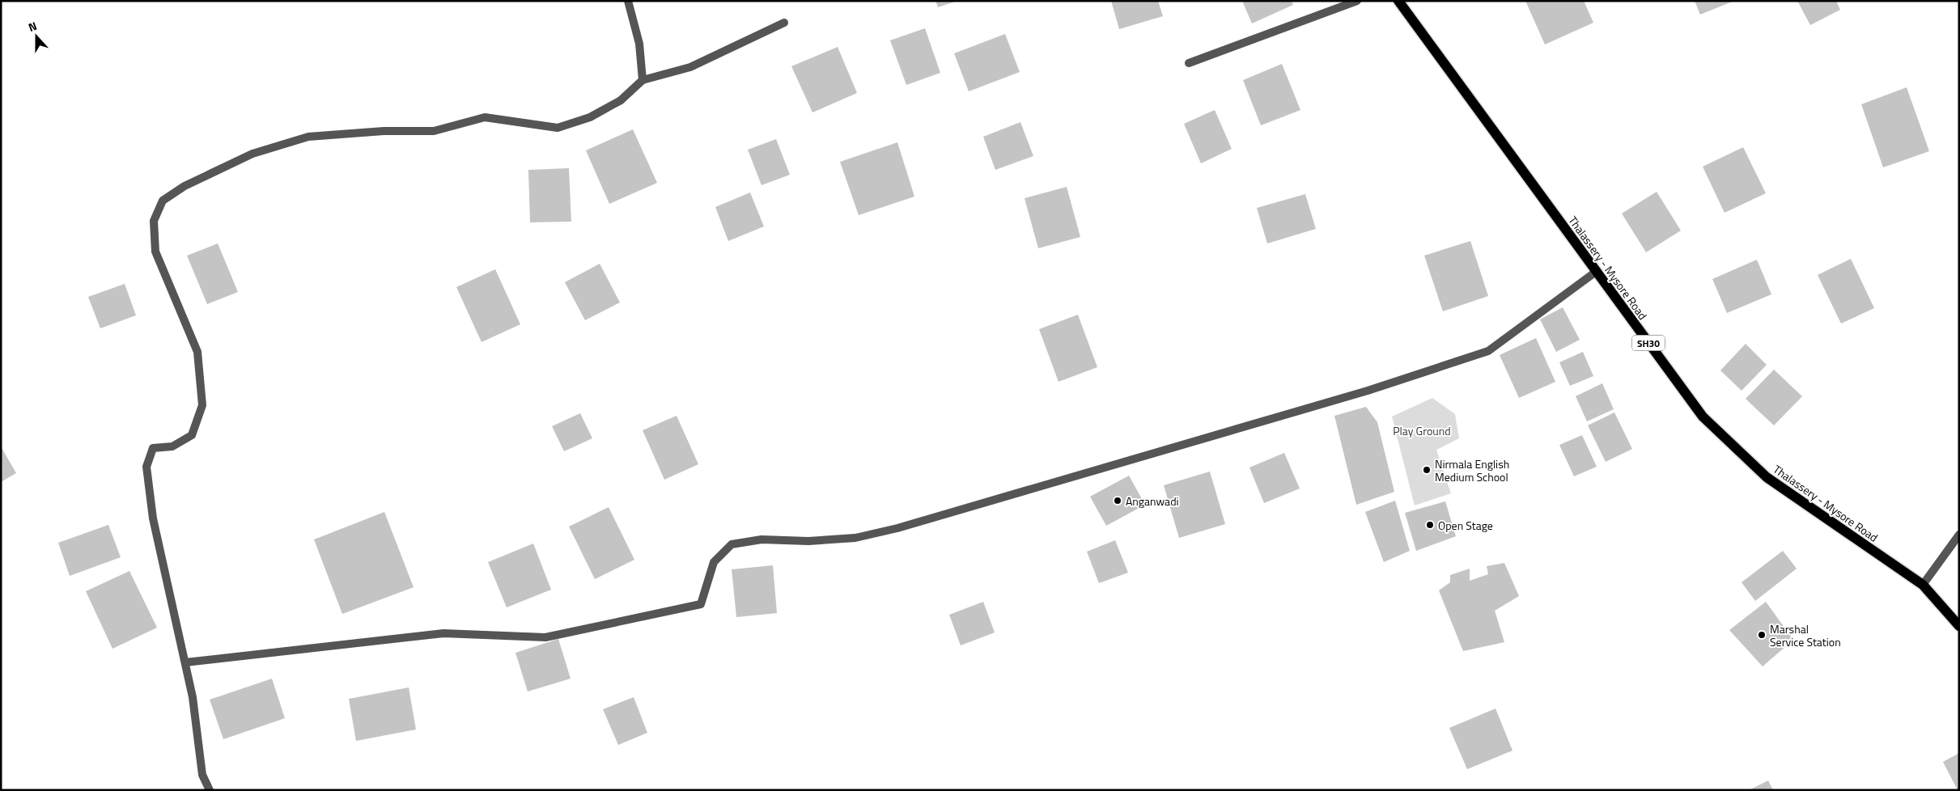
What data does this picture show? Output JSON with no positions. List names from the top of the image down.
{
  "streets": {
    "main road": ["Thalassery - Mysore Road", "SH30"]
  },
  "parks": ["Play Ground"],
  "places": [
    "Nirmala English Medium School",
    "Anganwadi",
    "Open Stage",
    "Marshal Service Station"
  ],
  "north": "top"
}
